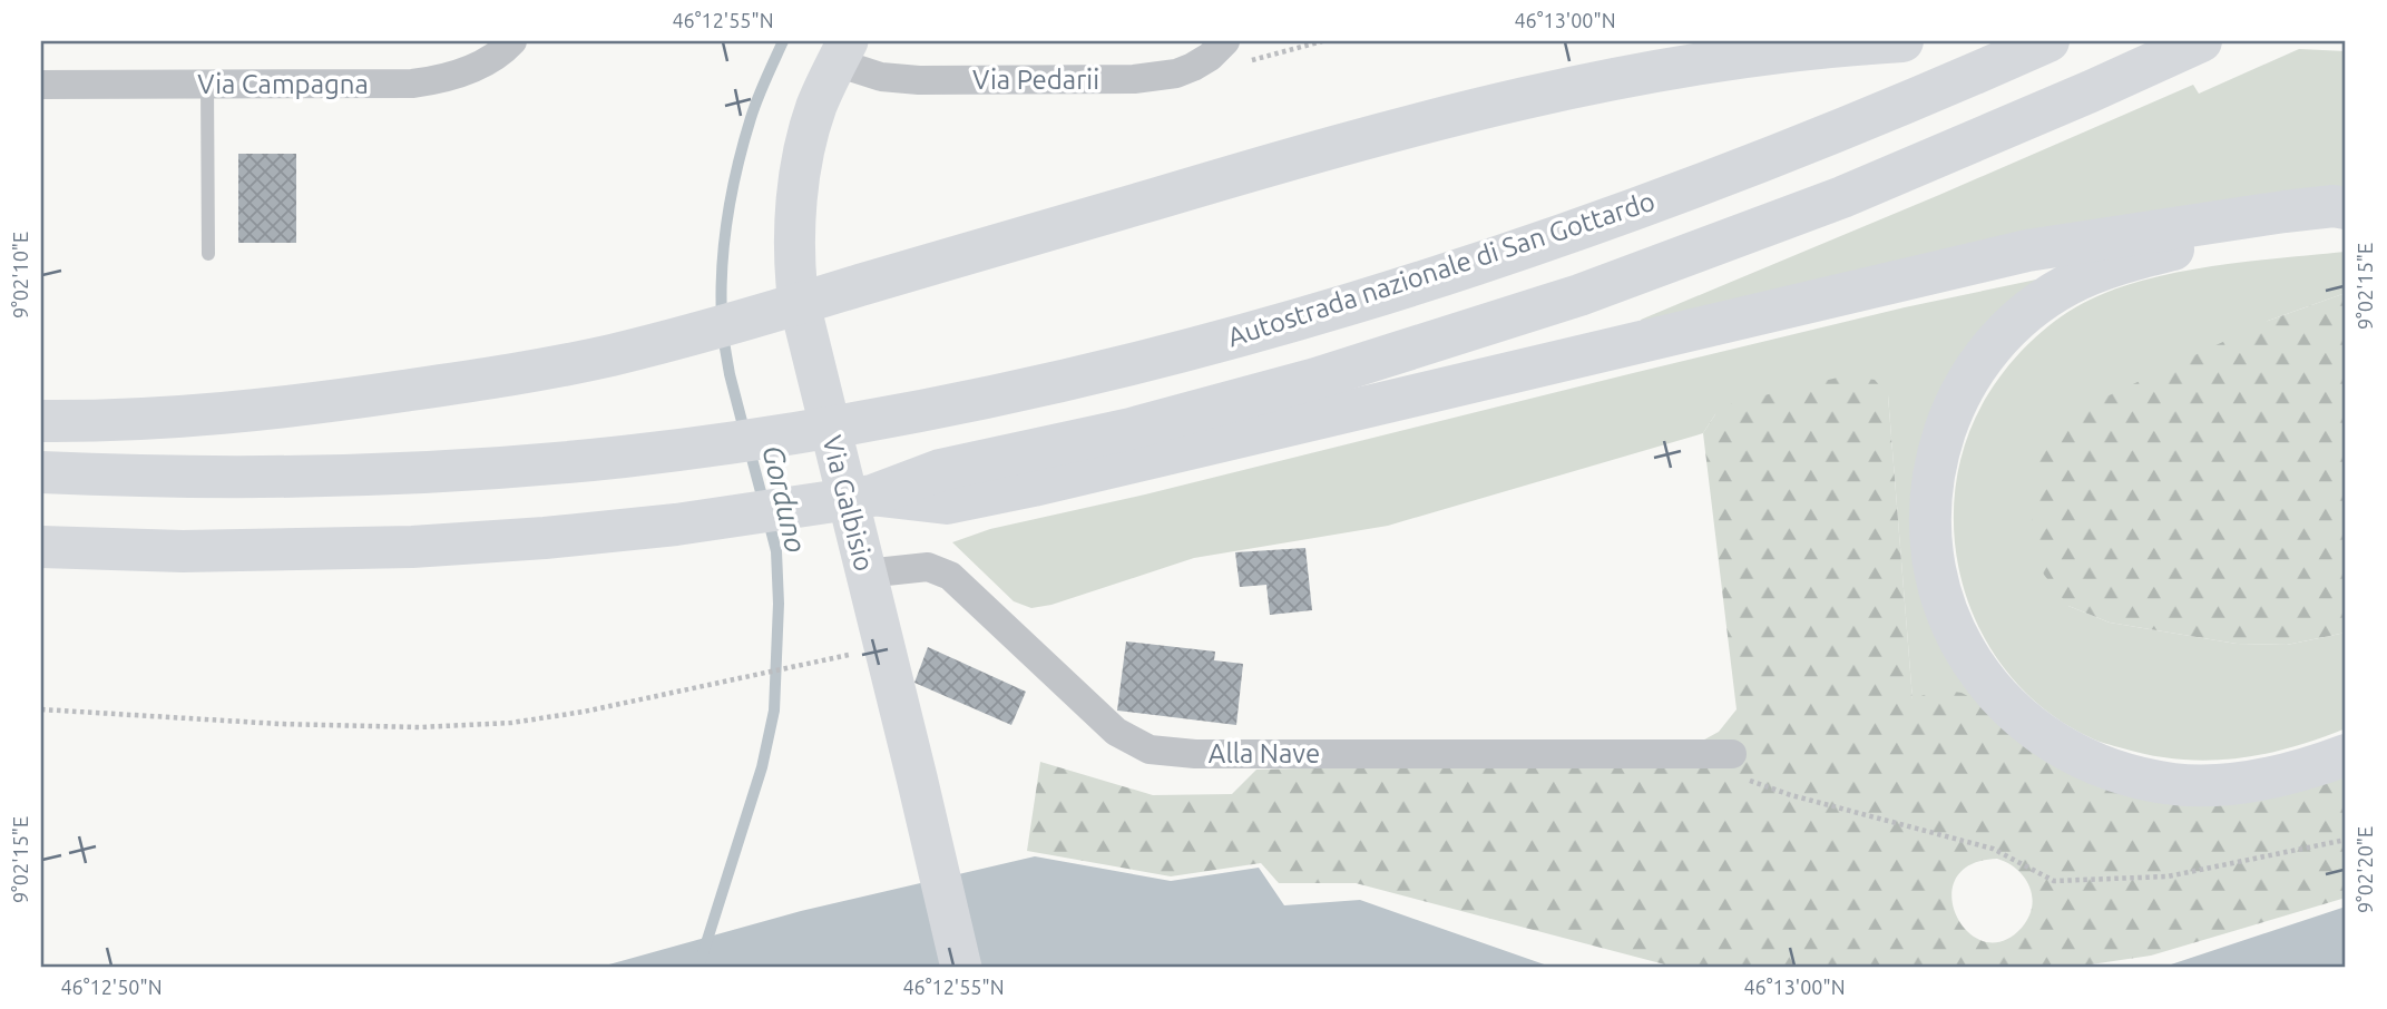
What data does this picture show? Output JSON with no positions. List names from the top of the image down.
{
  "streets": {
    "highway": ["Autostrada nazionale di San Gottardo"],
    "main road": ["Via Galbisio"],
    "street": ["Via Pedarii", "Via Campagna", "Alla Nave"]
  },
  "crossings": [
    ["Via Pedarii", "Via Galbisio"],
    ["Via Galbisio", "Alla Nave"]
  ],
  "water": ["Gorduno"],
  "coordinates": [
    "46°12'55\"N",
    "46°13'00\"N",
    "9°02'10\"E",
    "9°02'15\"E",
    "9°02'20\"E",
    "46°12'50\"N"
  ]
}
